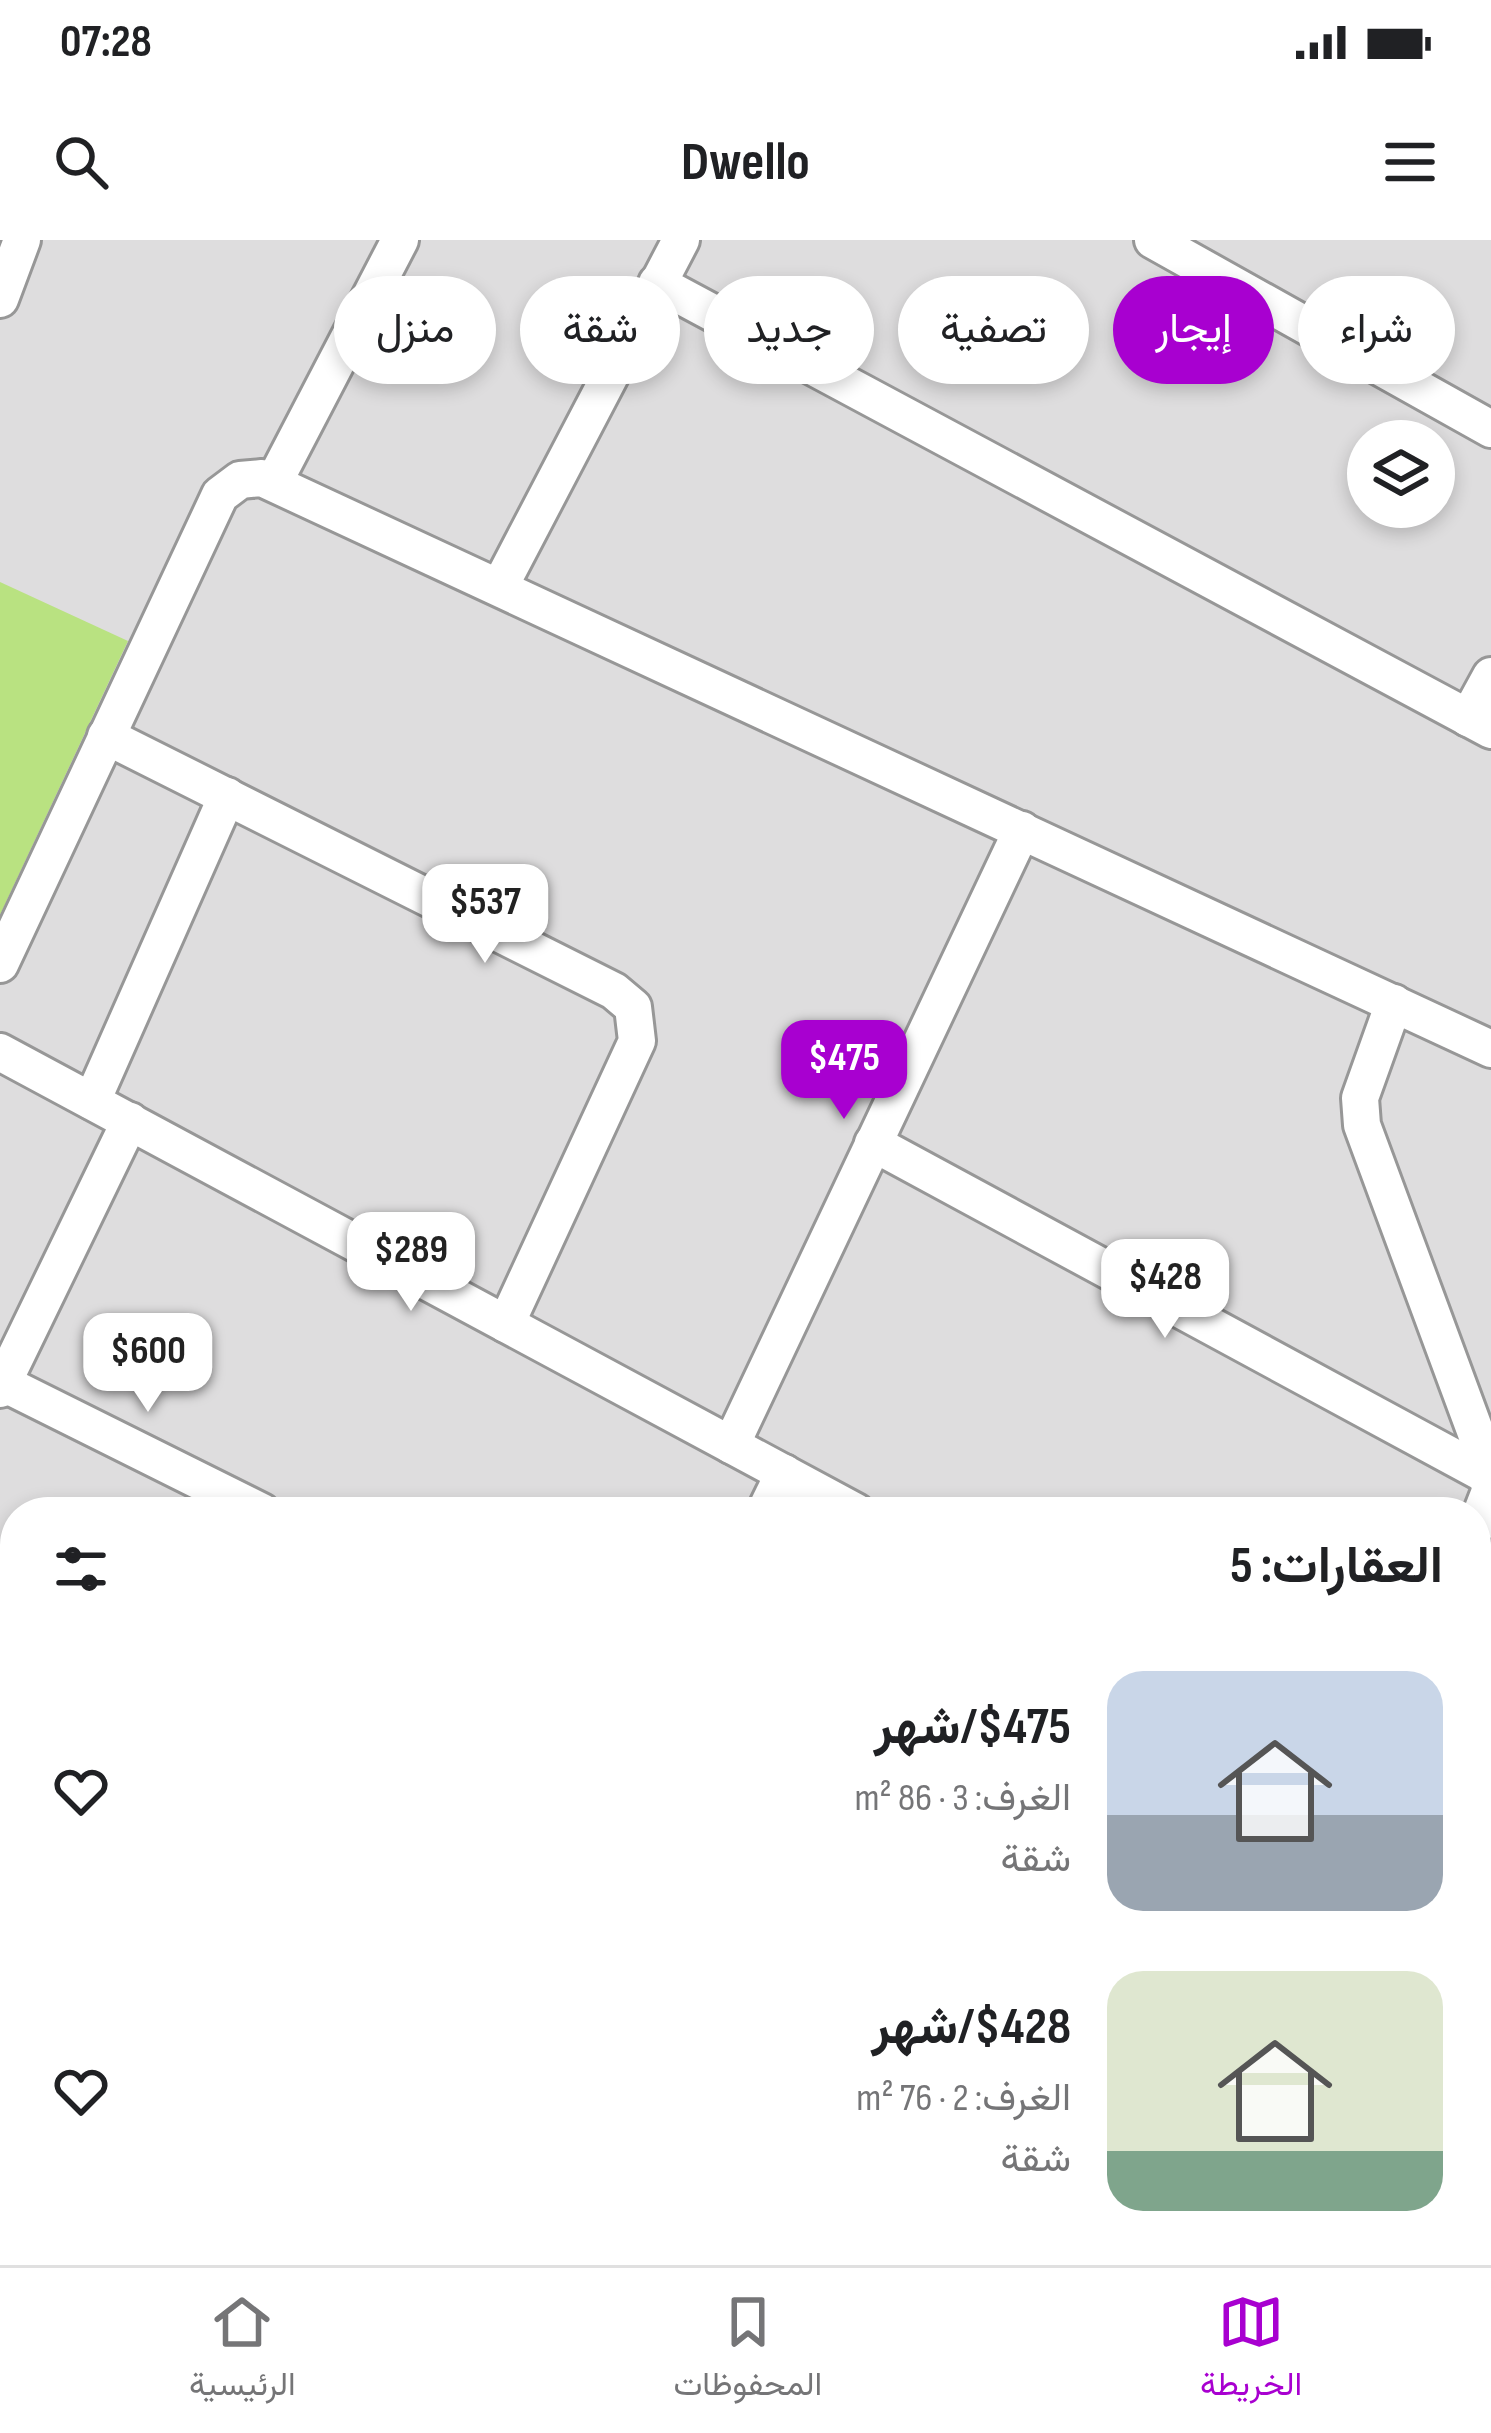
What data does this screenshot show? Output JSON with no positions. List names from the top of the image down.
{
  "page": {
    "status": "07:28",
    "header": "Dwello",
    "chip": [
      "شراء",
      "إيجار",
      "تصفية",
      "جديد",
      "شقة",
      "منزل"
    ],
    "price": [
      "$537",
      "$475",
      "$289",
      "$428",
      "$600"
    ],
    "heading": "العقارات: 5",
    "list": [
      {
        "name": "$475/شهر",
        "note": "الغرف: 3 · 86 m² · شقة"
      },
      {
        "name": "$428/شهر",
        "note": "الغرف: 2 · 76 m² · شقة"
      }
    ],
    "tabs": ["الخريطة", "المحفوظات", "الرئيسية"]
  }
}
